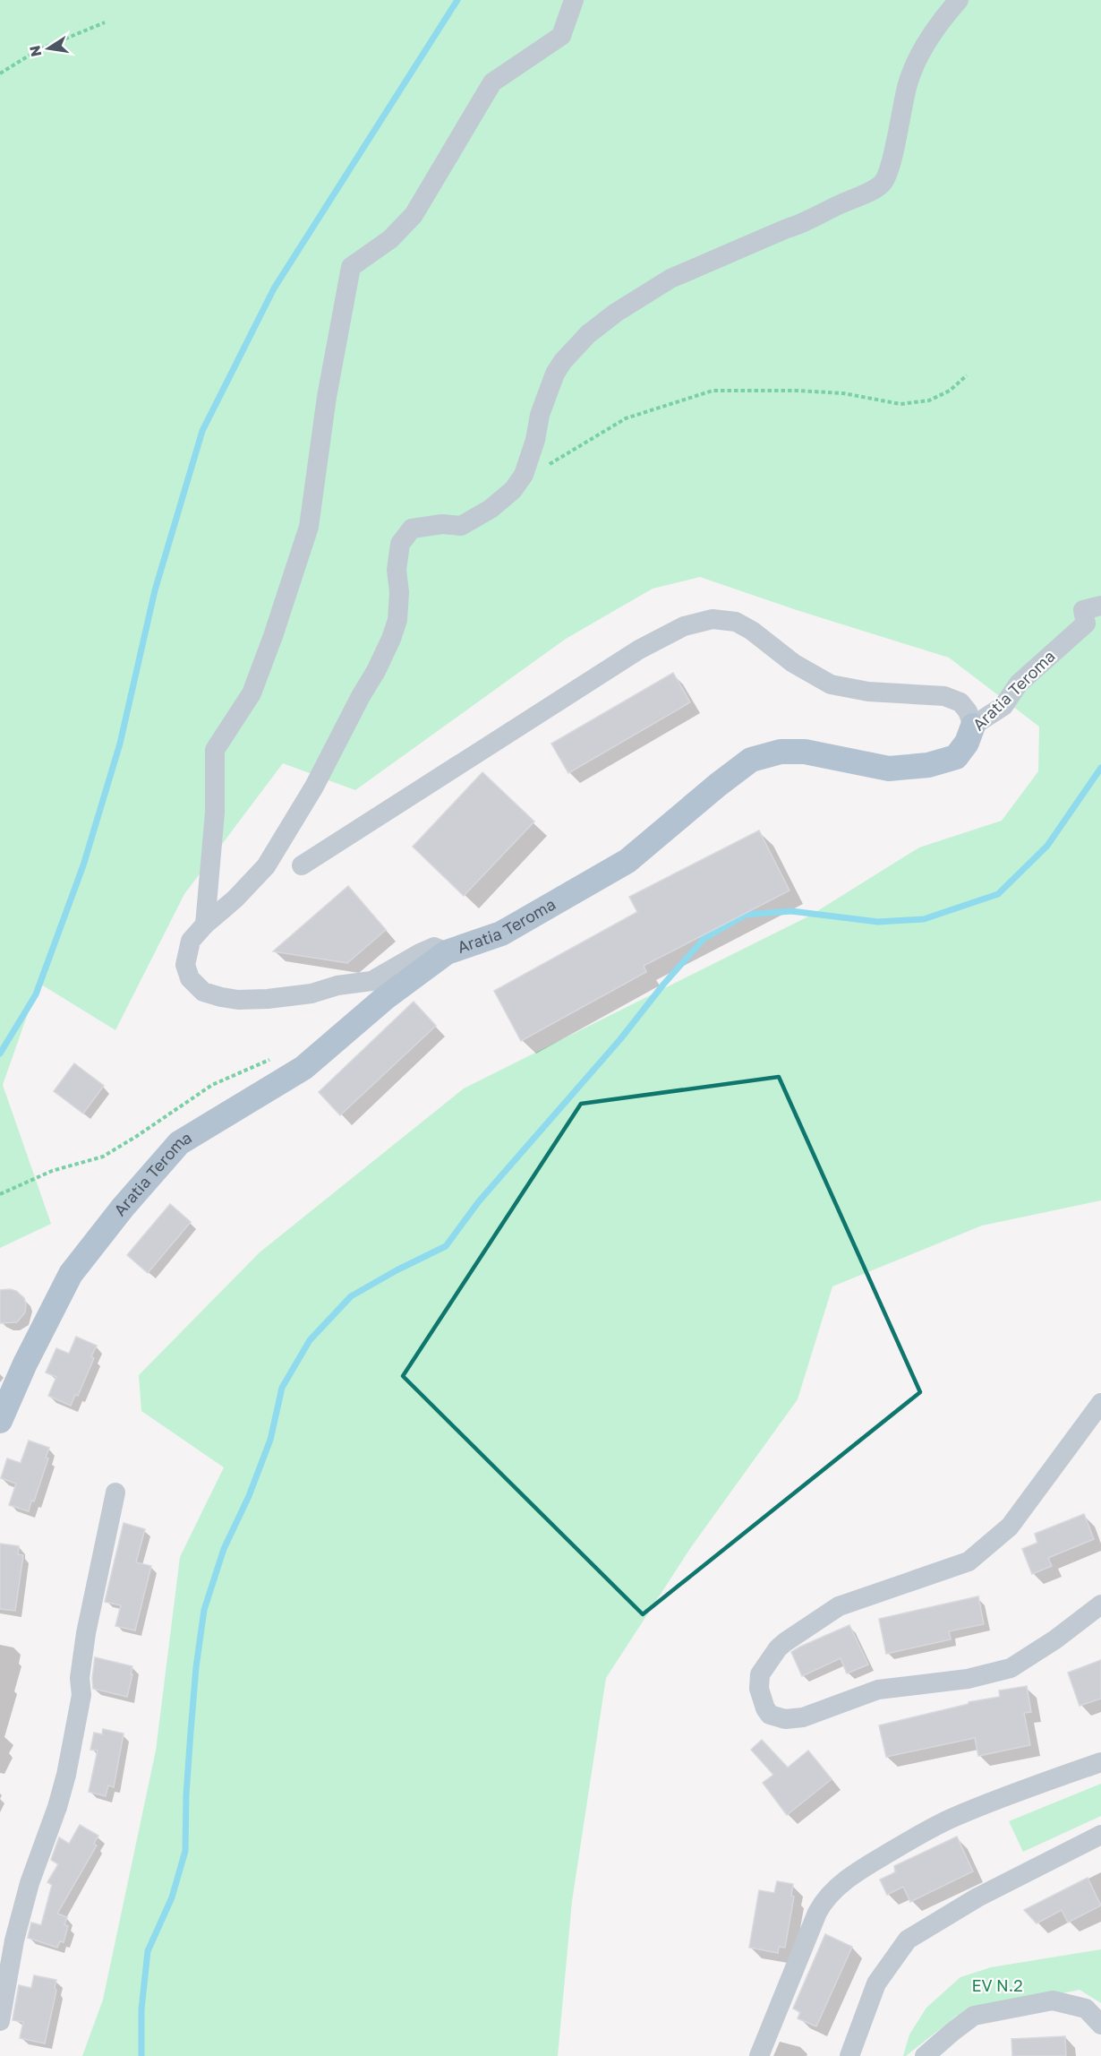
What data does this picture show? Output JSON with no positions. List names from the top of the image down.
{
  "streets": {
    "main road": ["Aratia Teroma"]
  },
  "parks": ["EV N.2"],
  "north": "left"
}
